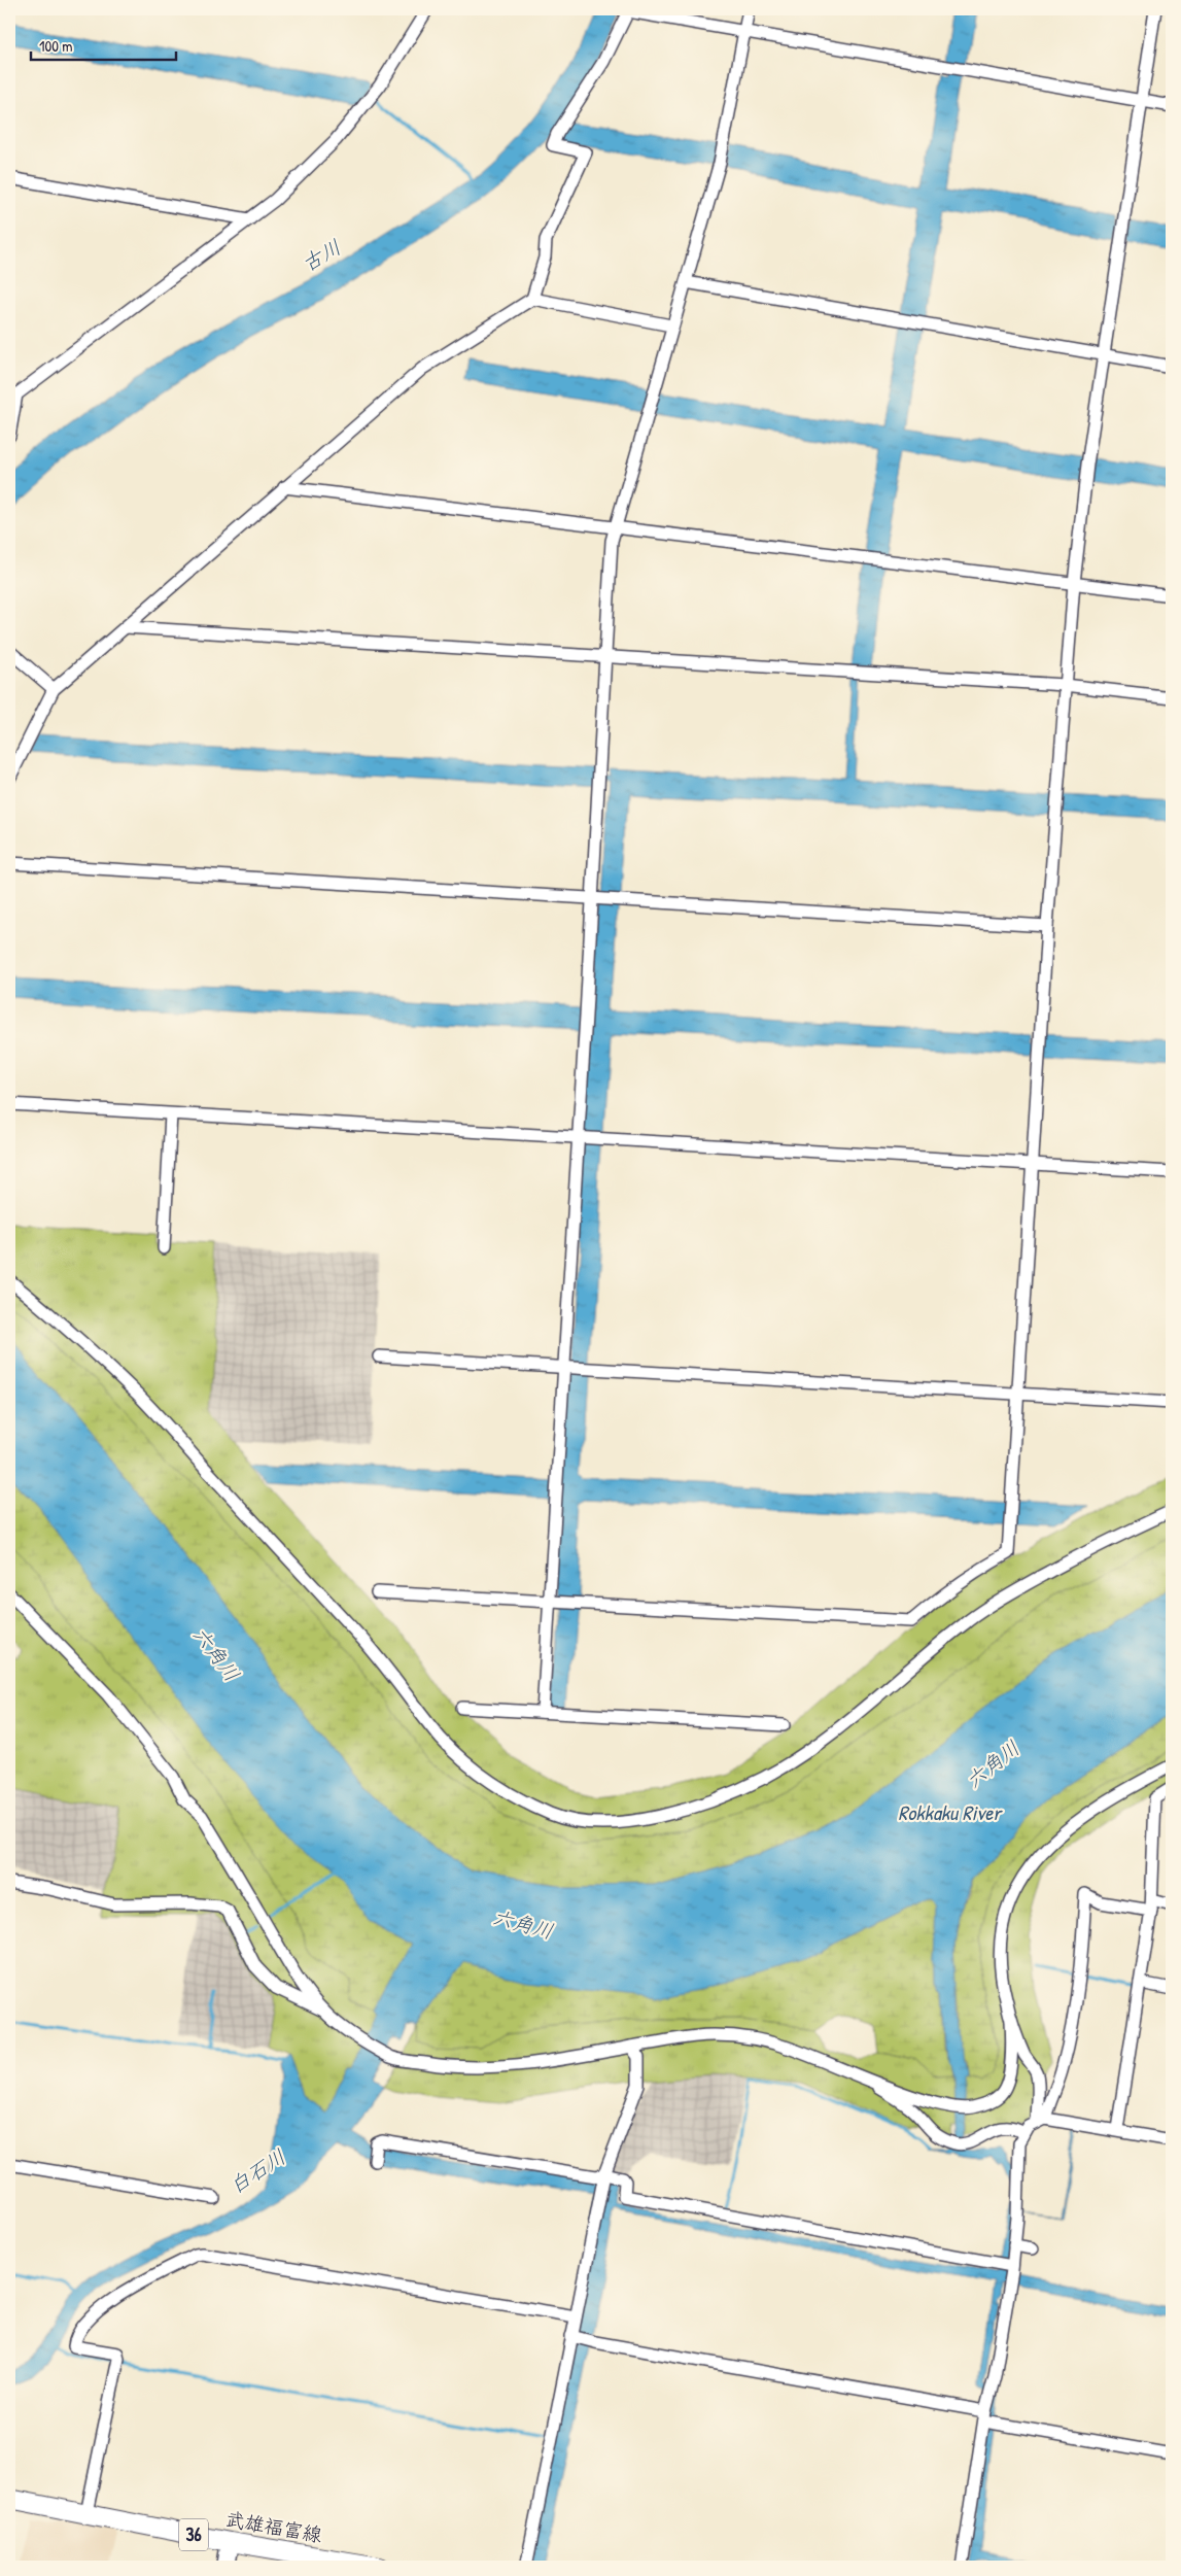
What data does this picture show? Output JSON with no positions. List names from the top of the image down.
{
  "streets": {
    "main road": ["武雄福富線", "36"]
  },
  "water": [
    "古川",
    "六角川",
    "Rokkaku River",
    "白石川"
  ],
  "scale_bar": "100 m"
}
